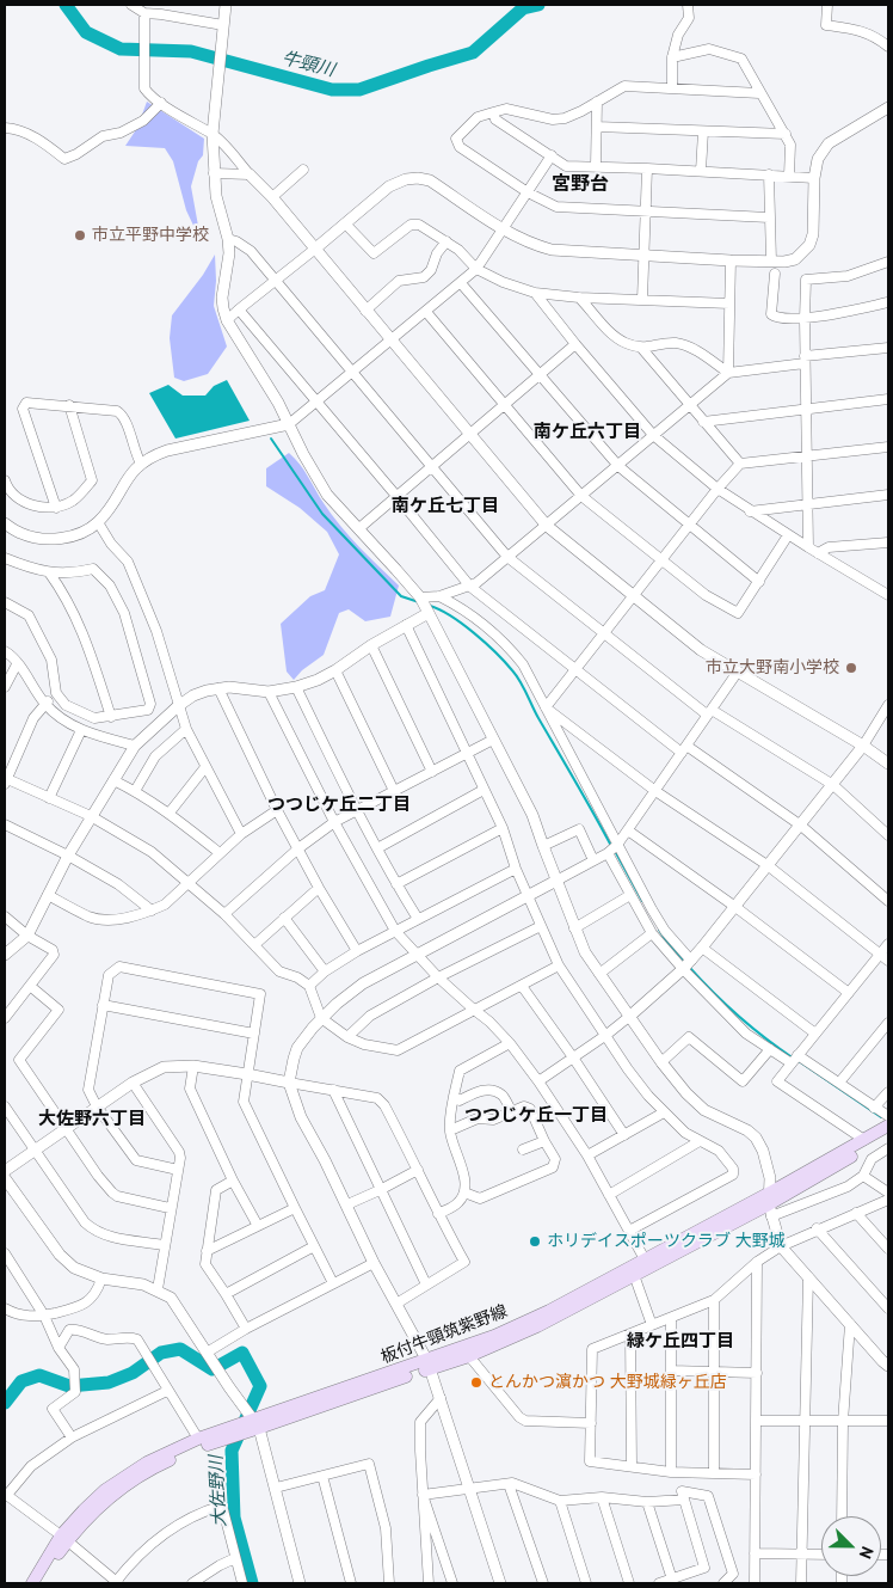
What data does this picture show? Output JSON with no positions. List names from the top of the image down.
{
  "streets": {
    "main road": ["板付牛頸筑紫野線"]
  },
  "districts": [
    "宮野台",
    "南ケ丘六丁目",
    "南ケ丘七丁目",
    "つつじケ丘二丁目",
    "つつじケ丘一丁目",
    "大佐野六丁目",
    "緑ケ丘四丁目"
  ],
  "water": ["牛頸川", "大佐野川"],
  "places": [
    "市立平野中学校",
    "市立大野南小学校",
    "ホリデイスポーツクラブ 大野城",
    "とんかつ濵かつ 大野城緑ヶ丘店"
  ],
  "north": "bottom right"
}
